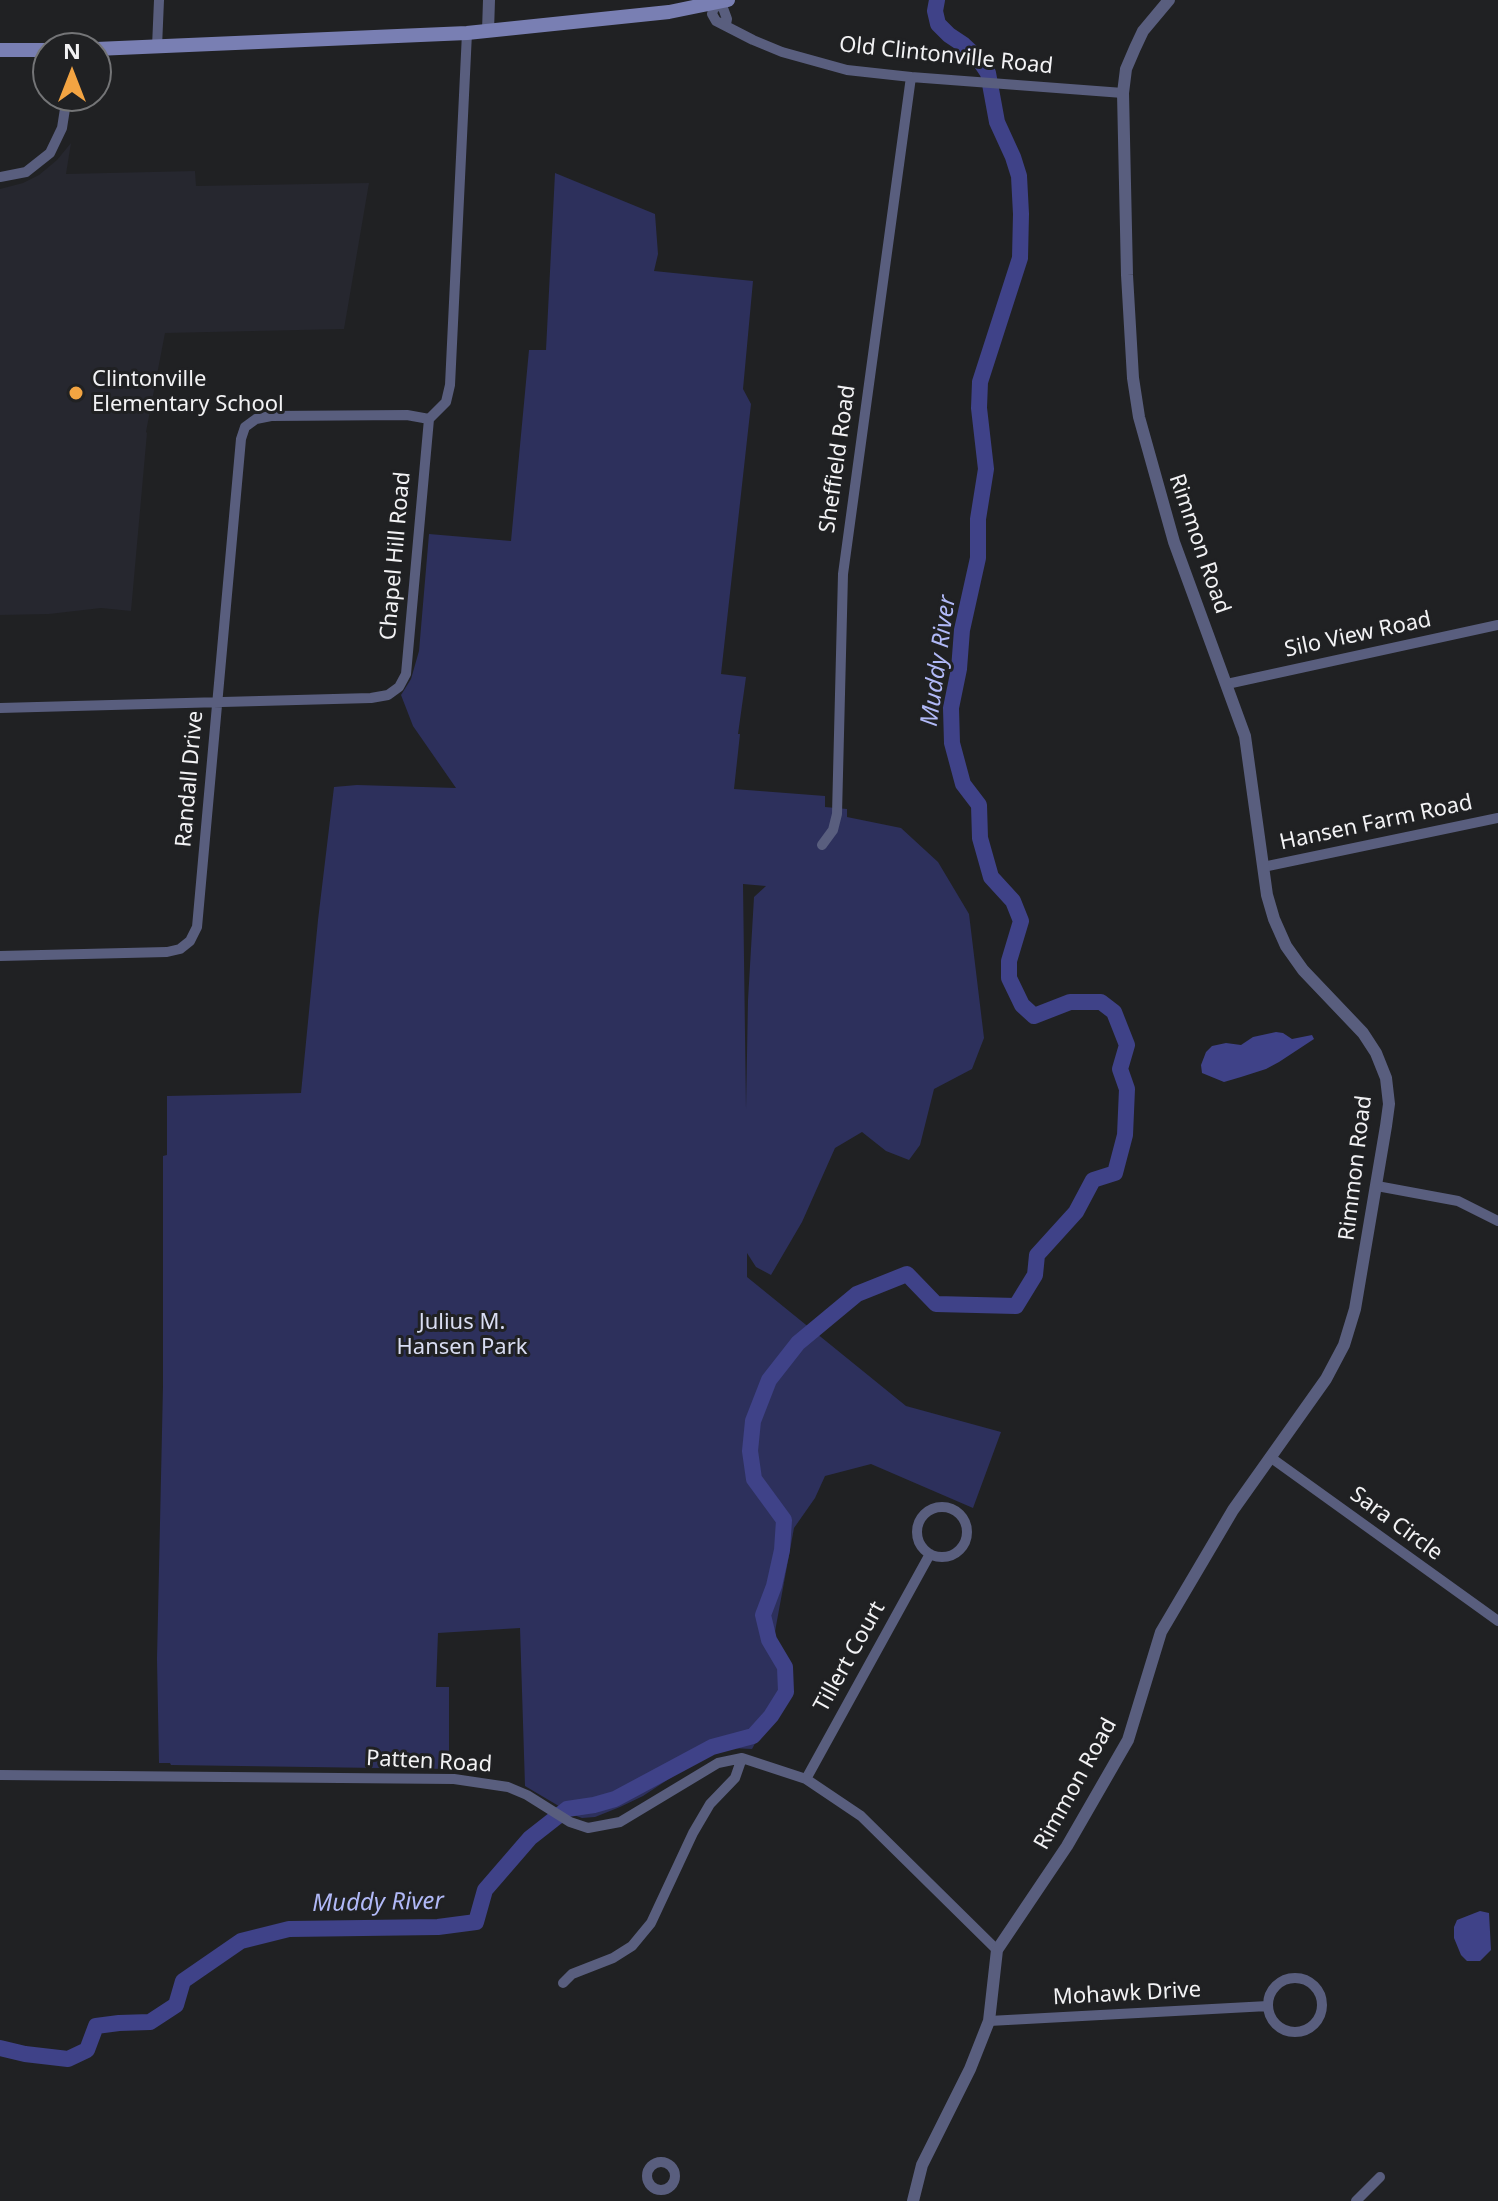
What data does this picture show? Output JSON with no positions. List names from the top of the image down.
{
  "streets": {
    "street": [
      "Old Clintonville Road",
      "Sheffield Road",
      "Rimmon Road",
      "Chapel Hill Road",
      "Silo View Road",
      "Randall Drive",
      "Hansen Farm Road",
      "Sara Circle",
      "Tillert Court",
      "Patten Road",
      "Mohawk Drive"
    ]
  },
  "crossings": [
    ["Old Clintonville Road", "Sheffield Road"],
    ["Old Clintonville Road", "Rimmon Road"],
    ["Rimmon Road", "Silo View Road"],
    ["Rimmon Road", "Hansen Farm Road"],
    ["Rimmon Road", "Sara Circle"],
    ["Rimmon Road", "Mohawk Drive"],
    ["Chapel Hill Road", "Randall Drive"]
  ],
  "water": ["Muddy River"],
  "parks": ["Julius M. Hansen Park"],
  "places": ["Clintonville Elementary School"],
  "north": "top"
}
